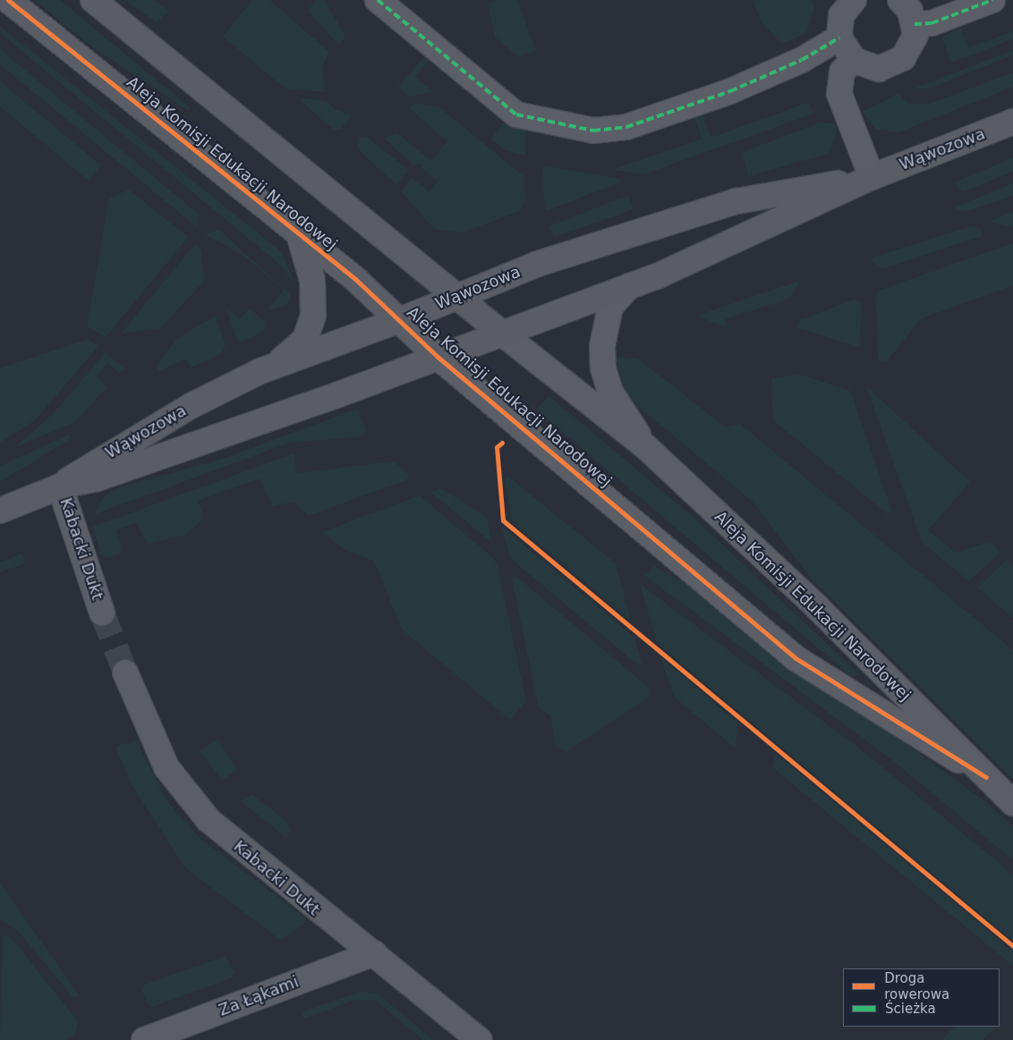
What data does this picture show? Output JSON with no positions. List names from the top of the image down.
{
  "streets": {
    "street": [
      "Wąwozowa",
      "Aleja Komisji Edukacji Narodowej",
      "Kabacki Dukt",
      "Za Łąkami"
    ]
  },
  "crossings": [
    ["Wąwozowa", "Aleja Komisji Edukacji Narodowej"],
    ["Wąwozowa", "Kabacki Dukt"],
    ["Kabacki Dukt", "Za Łąkami"]
  ],
  "legend": ["Droga rowerowa", "Ścieżka"]
}
